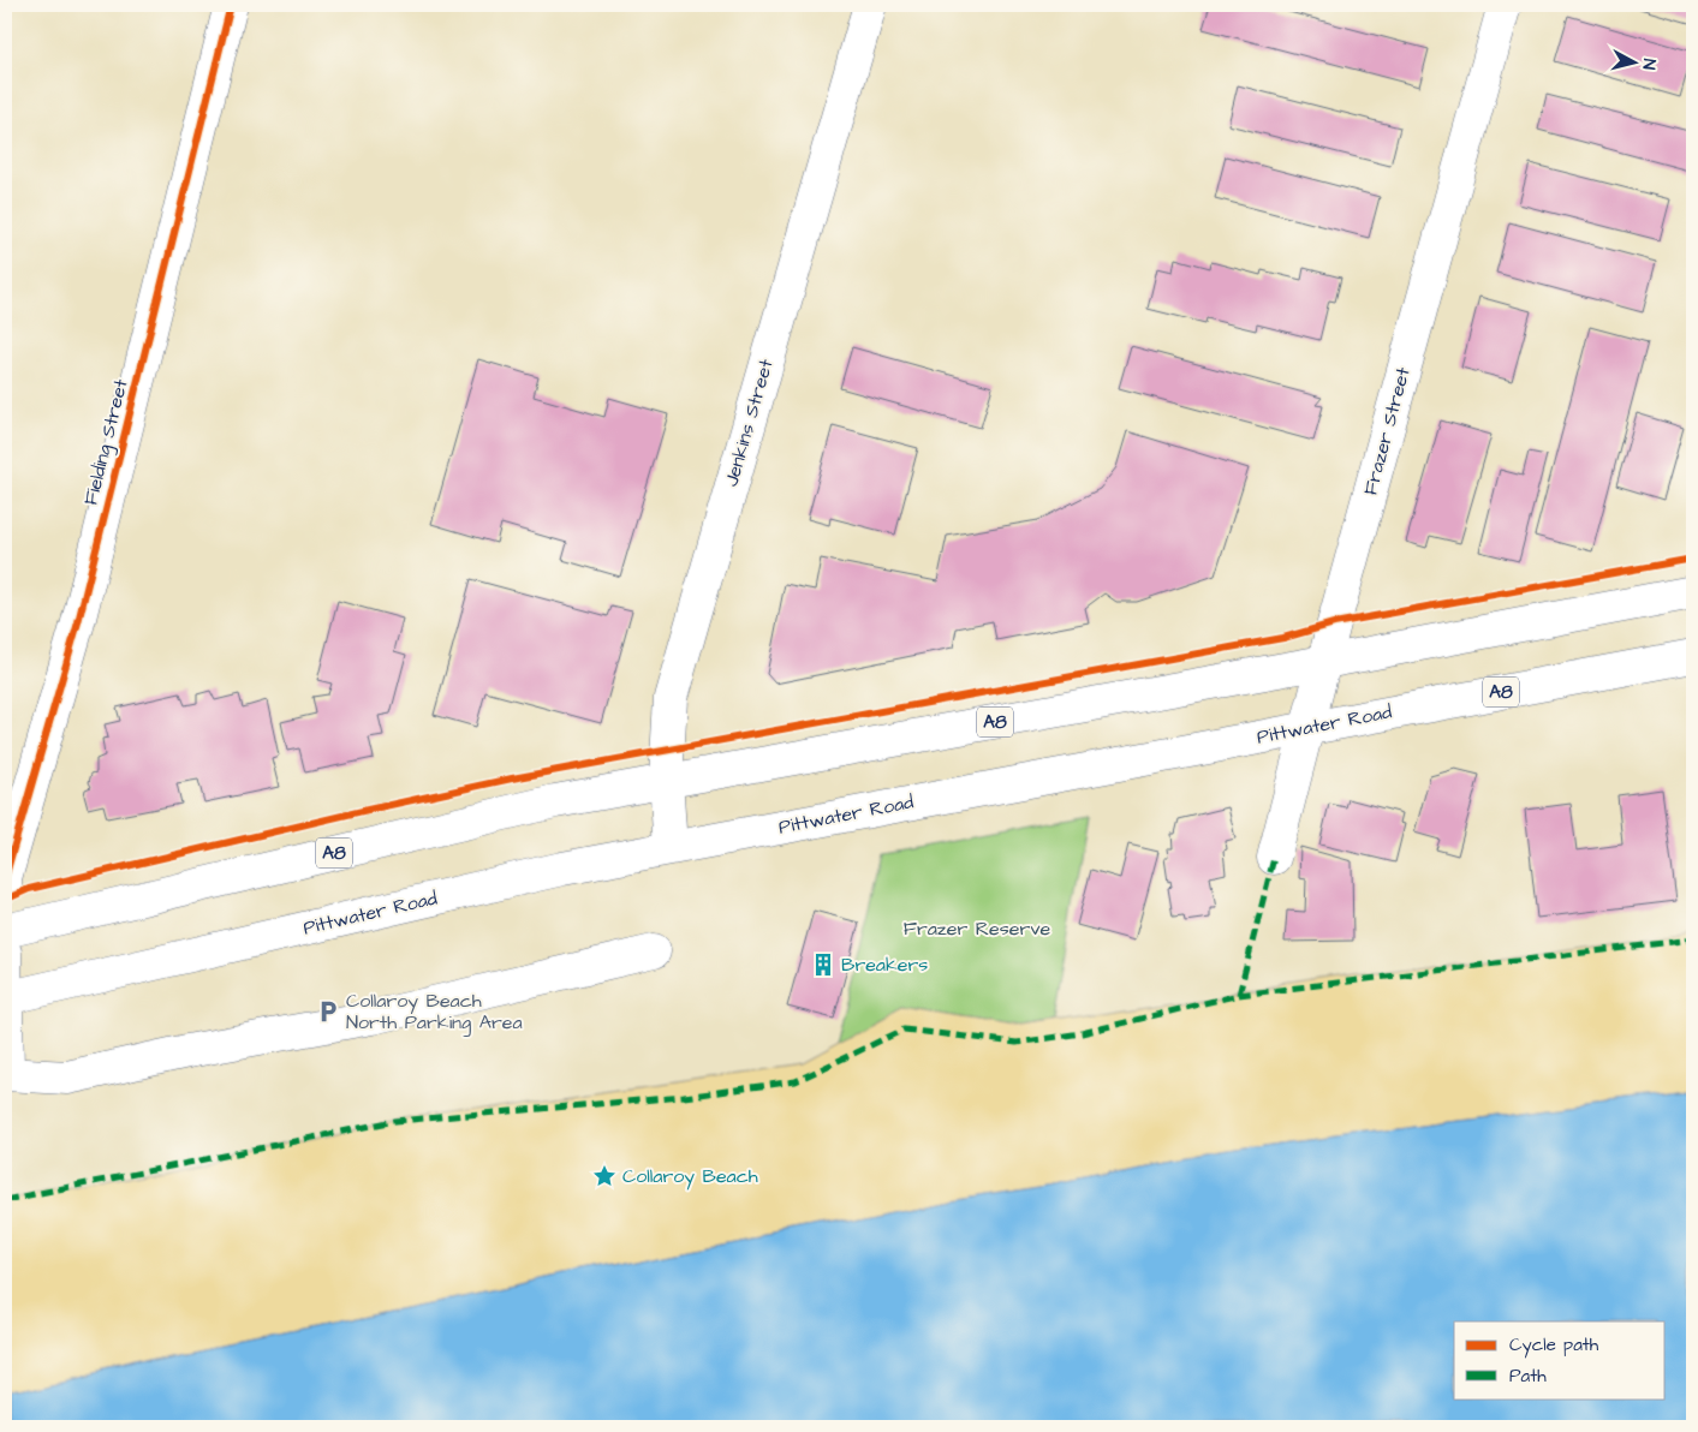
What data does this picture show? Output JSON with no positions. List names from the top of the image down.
{
  "streets": {
    "main road": [
      "Jenkins Street",
      "Frazer Street",
      "Fielding Street",
      "A8",
      "Pittwater Road"
    ]
  },
  "crossings": [
    ["Jenkins Street", "A8"],
    ["Jenkins Street", "Pittwater Road"],
    ["Frazer Street", "A8"],
    ["Frazer Street", "Pittwater Road"]
  ],
  "parks": ["Frazer Reserve"],
  "places": {
    "building": ["Breakers"],
    "parking": ["Collaroy Beach North Parking Area"],
    "place": ["Collaroy Beach"]
  },
  "legend": ["Cycle path", "Path"],
  "north": "right"
}
